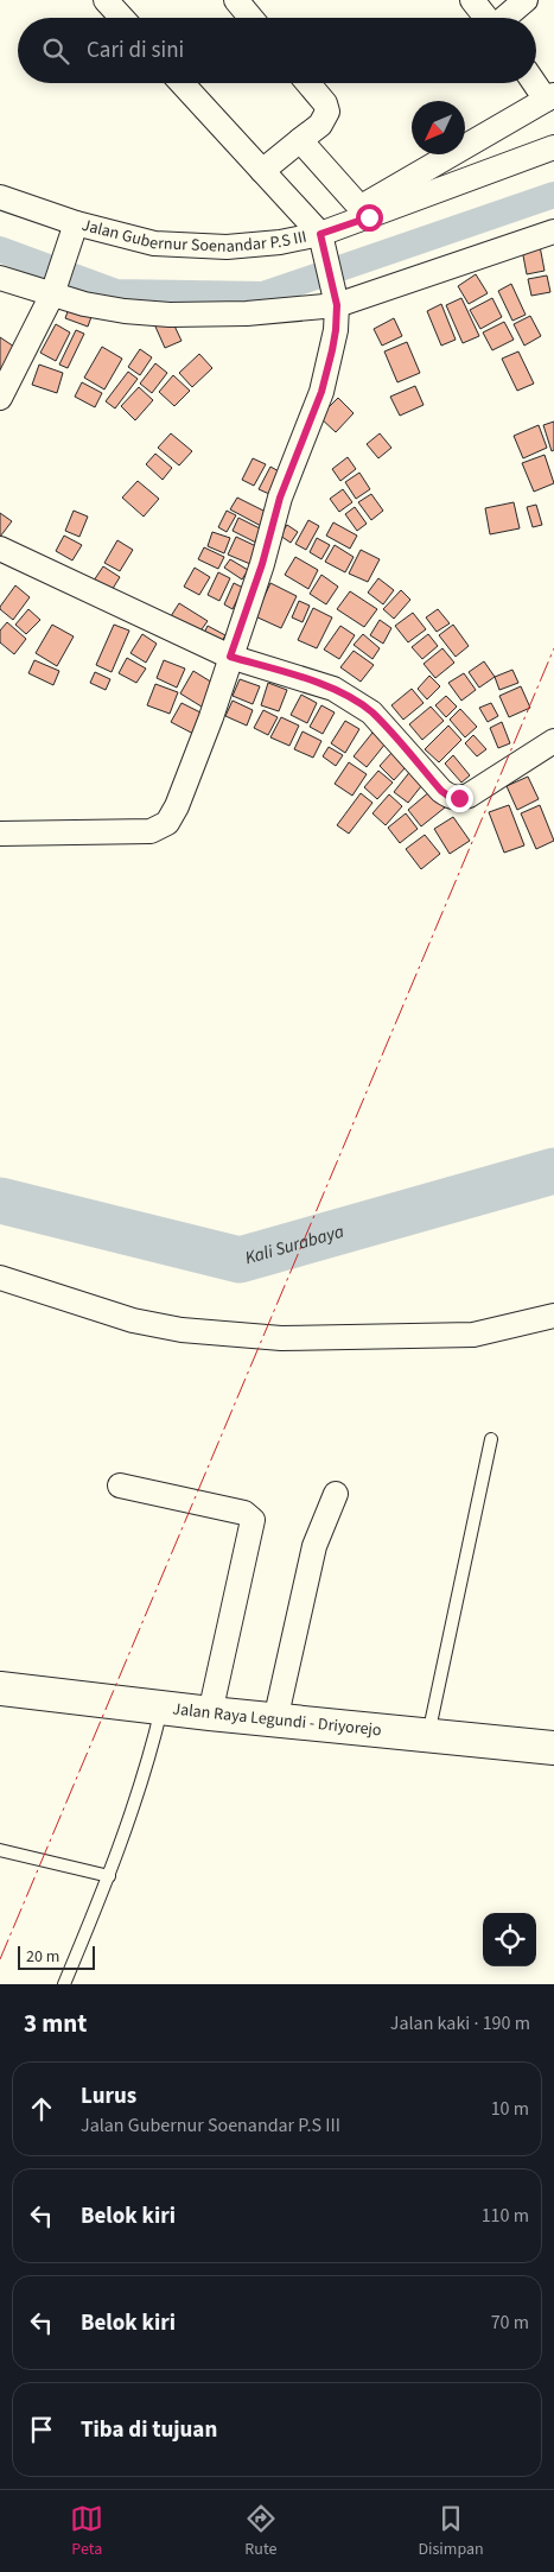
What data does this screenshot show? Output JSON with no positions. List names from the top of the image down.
{
  "streets": {
    "main road": ["Jalan Raya Legundi - Driyorejo"],
    "street": ["Jalan Gubernur Soenandar P.S III"]
  },
  "water": ["Kali Surabaya"],
  "scale_bar": "20 m",
  "north": "bottom left",
  "page": {
    "search": "Cari di sini",
    "scale": "20 m",
    "heading": ["3 mnt", "Jalan kaki · 190 m"],
    "list": [
      ["Lurus", "Jalan Gubernur Soenandar P.S III", "10 m"],
      ["Belok kiri", "110 m"],
      ["Belok kiri", "70 m"],
      "Tiba di tujuan"
    ],
    "nav": ["Peta", "Rute", "Disimpan"]
  }
}
